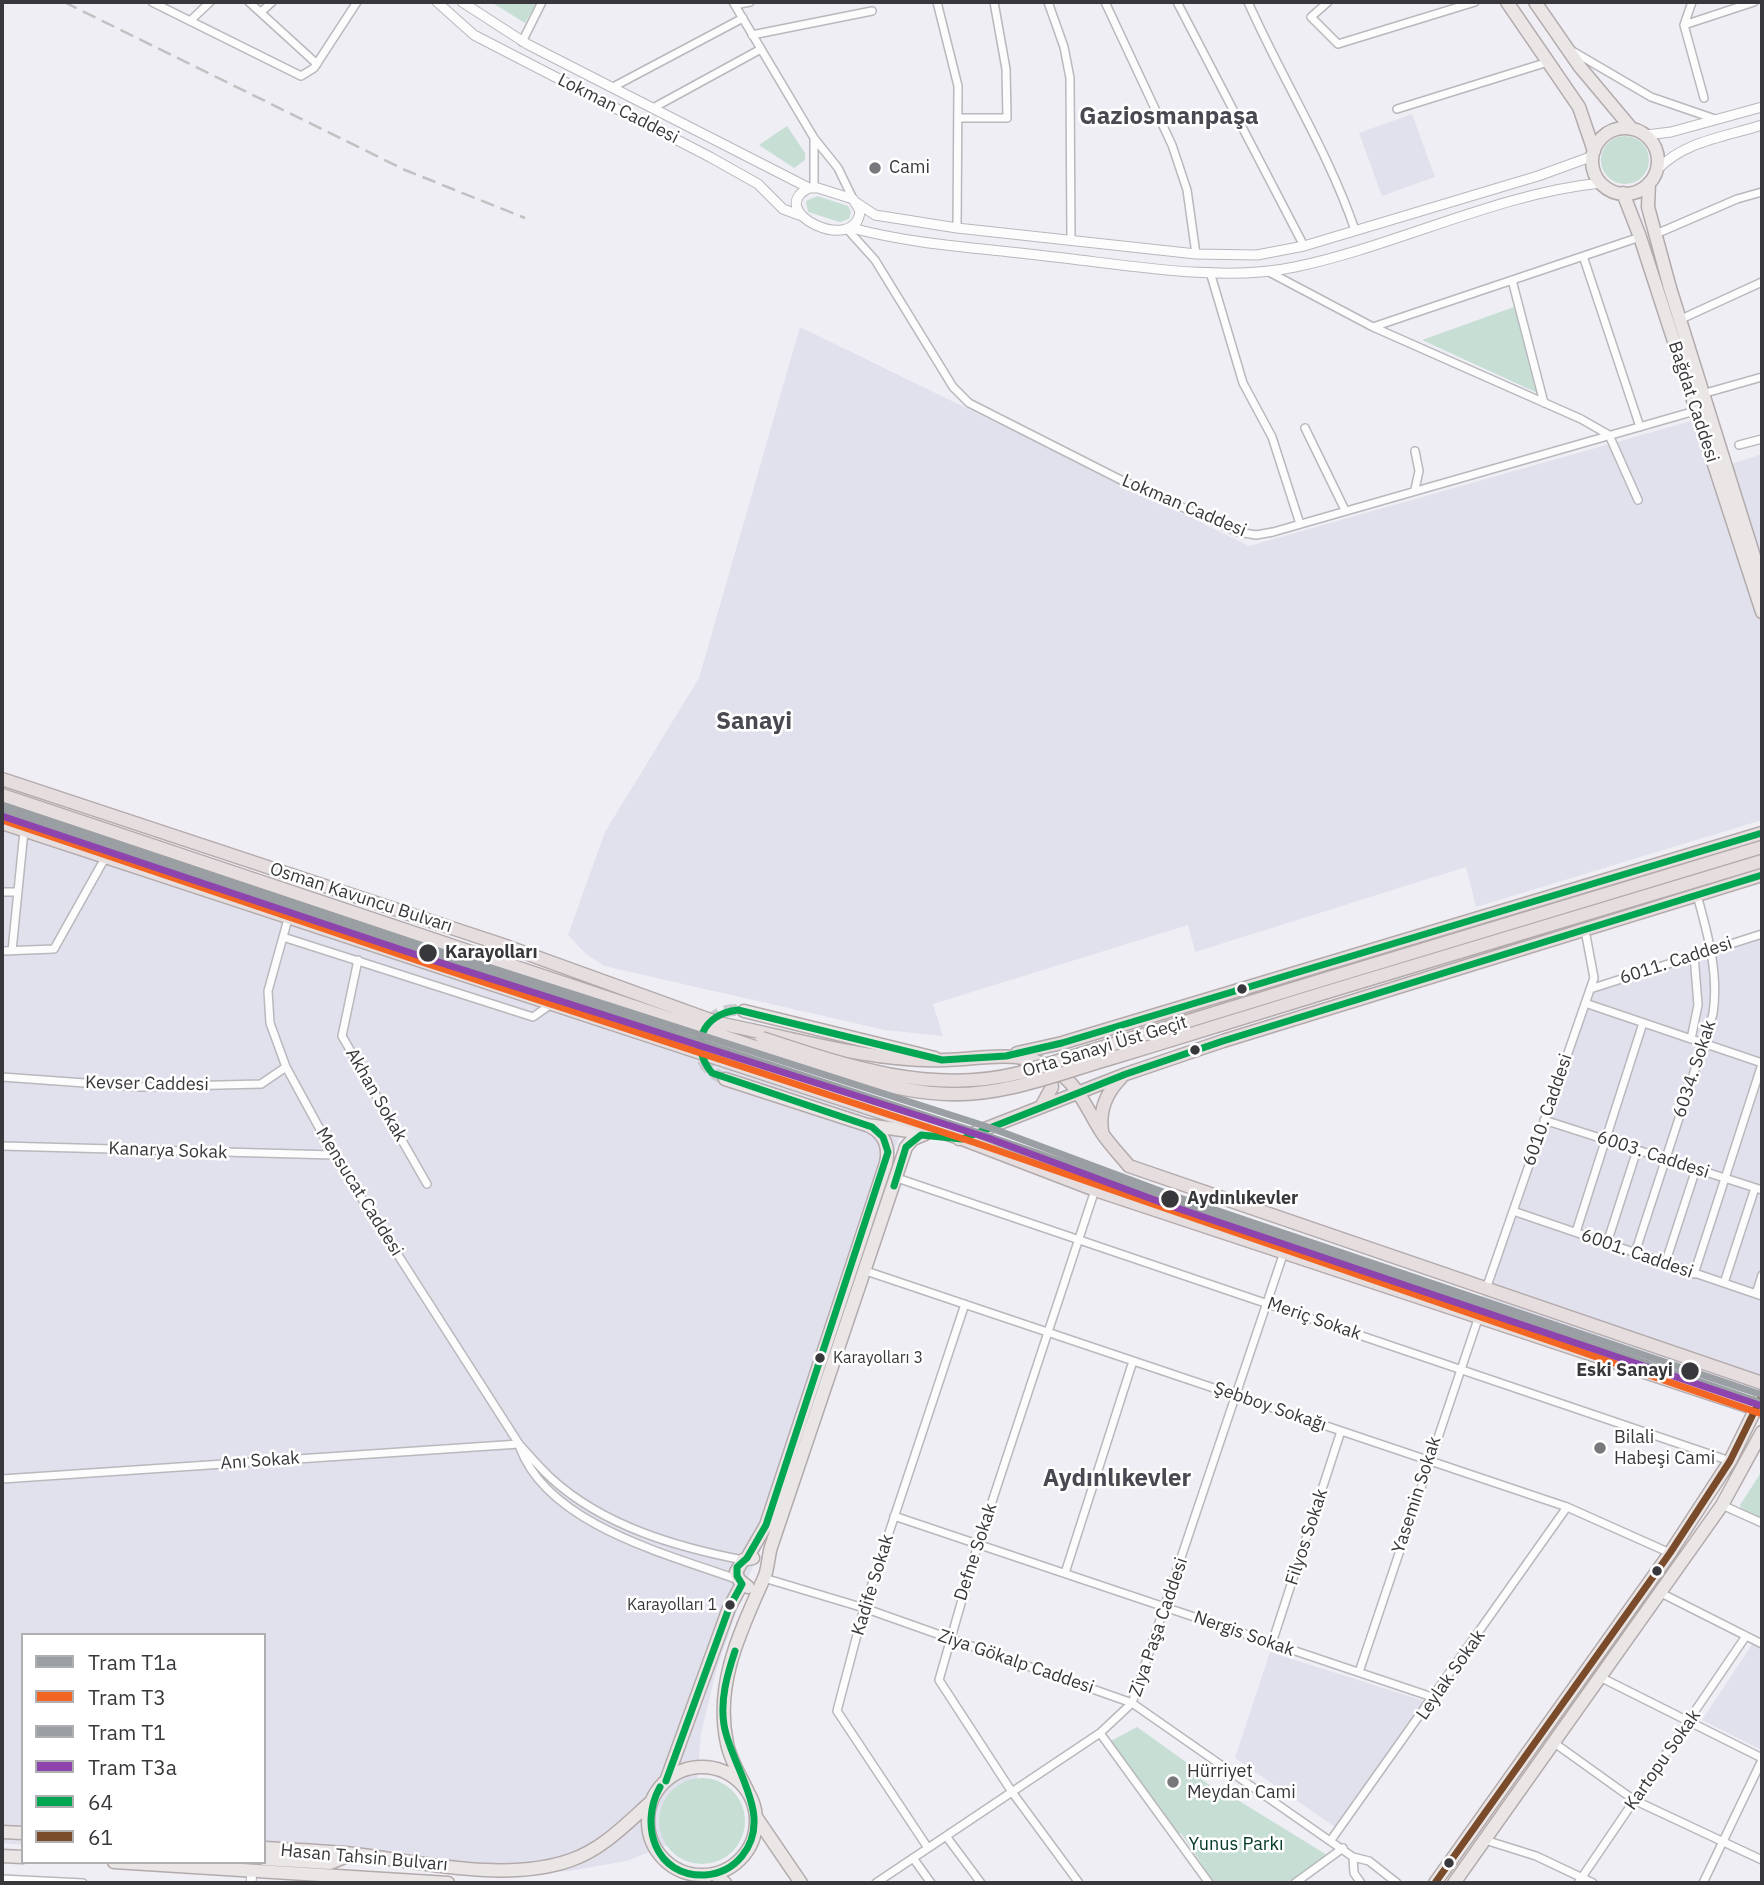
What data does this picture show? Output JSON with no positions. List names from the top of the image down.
{
  "streets": {
    "highway": ["Osman Kavuncu Bulvarı", "Orta Sanayi Üst Geçit"],
    "main road": ["Bağdat Caddesi", "Hasan Tahsin Bulvarı"],
    "street": [
      "Lokman Caddesi",
      "6011. Caddesi",
      "6034. Sokak",
      "Kevser Caddesi",
      "Akhan Sokak",
      "6010. Caddesi",
      "Kanarya Sokak",
      "6003. Caddesi",
      "Mensucat Caddesi",
      "6001. Caddesi",
      "Meriç Sokak",
      "Şebboy Sokağı",
      "Anı Sokak",
      "Yasemin Sokak",
      "Filyos Sokak",
      "Defne Sokak",
      "Kadife Sokak",
      "Ziya Paşa Caddesi",
      "Nergis Sokak",
      "Ziya Gökalp Caddesi",
      "Leylak Sokak",
      "Kartopu Sokak"
    ]
  },
  "crossings": [
    ["Lokman Caddesi", "Bağdat Caddesi"],
    ["Osman Kavuncu Bulvarı", "Orta Sanayi Üst Geçit"],
    ["6011. Caddesi", "6034. Sokak"],
    ["6011. Caddesi", "6010. Caddesi"],
    ["6034. Sokak", "6003. Caddesi"],
    ["6034. Sokak", "6001. Caddesi"],
    ["Kevser Caddesi", "Mensucat Caddesi"],
    ["6010. Caddesi", "6003. Caddesi"],
    ["6010. Caddesi", "6001. Caddesi"],
    ["Kanarya Sokak", "Mensucat Caddesi"],
    ["Mensucat Caddesi", "Anı Sokak"],
    ["Mensucat Caddesi", "Ziya Gökalp Caddesi"],
    ["Meriç Sokak", "Yasemin Sokak"],
    ["Meriç Sokak", "Defne Sokak"],
    ["Meriç Sokak", "Ziya Paşa Caddesi"],
    ["Şebboy Sokağı", "Yasemin Sokak"],
    ["Şebboy Sokağı", "Filyos Sokak"],
    ["Şebboy Sokağı", "Defne Sokak"],
    ["Şebboy Sokağı", "Kadife Sokak"],
    ["Şebboy Sokağı", "Ziya Paşa Caddesi"],
    ["Şebboy Sokağı", "Leylak Sokak"],
    ["Yasemin Sokak", "Nergis Sokak"],
    ["Filyos Sokak", "Nergis Sokak"],
    ["Defne Sokak", "Ziya Paşa Caddesi"],
    ["Defne Sokak", "Nergis Sokak"],
    ["Defne Sokak", "Ziya Gökalp Caddesi"],
    ["Kadife Sokak", "Ziya Paşa Caddesi"],
    ["Kadife Sokak", "Nergis Sokak"],
    ["Kadife Sokak", "Ziya Gökalp Caddesi"],
    ["Ziya Paşa Caddesi", "Nergis Sokak"],
    ["Ziya Paşa Caddesi", "Ziya Gökalp Caddesi"],
    ["Nergis Sokak", "Leylak Sokak"],
    ["Ziya Gökalp Caddesi", "Leylak Sokak"]
  ],
  "districts": ["Gaziosmanpaşa", "Sanayi", "Aydınlıkevler"],
  "parks": ["Yunus Parkı"],
  "places": [
    "Cami",
    "Karayolları",
    "Aydınlıkevler",
    "Karayolları 3",
    "Eski Sanayi",
    "Bilali Habeşi Cami",
    "Karayolları 1",
    "Hürriyet Meydan Cami"
  ],
  "lines": [
    "tram line T1",
    "tram line T1a",
    "tram line T3a",
    "tram line T3",
    "transit line 64",
    "transit line 61"
  ],
  "legend": [
    "Tram T1a",
    "Tram T3",
    "Tram T1",
    "Tram T3a",
    "64",
    "61"
  ]
}
